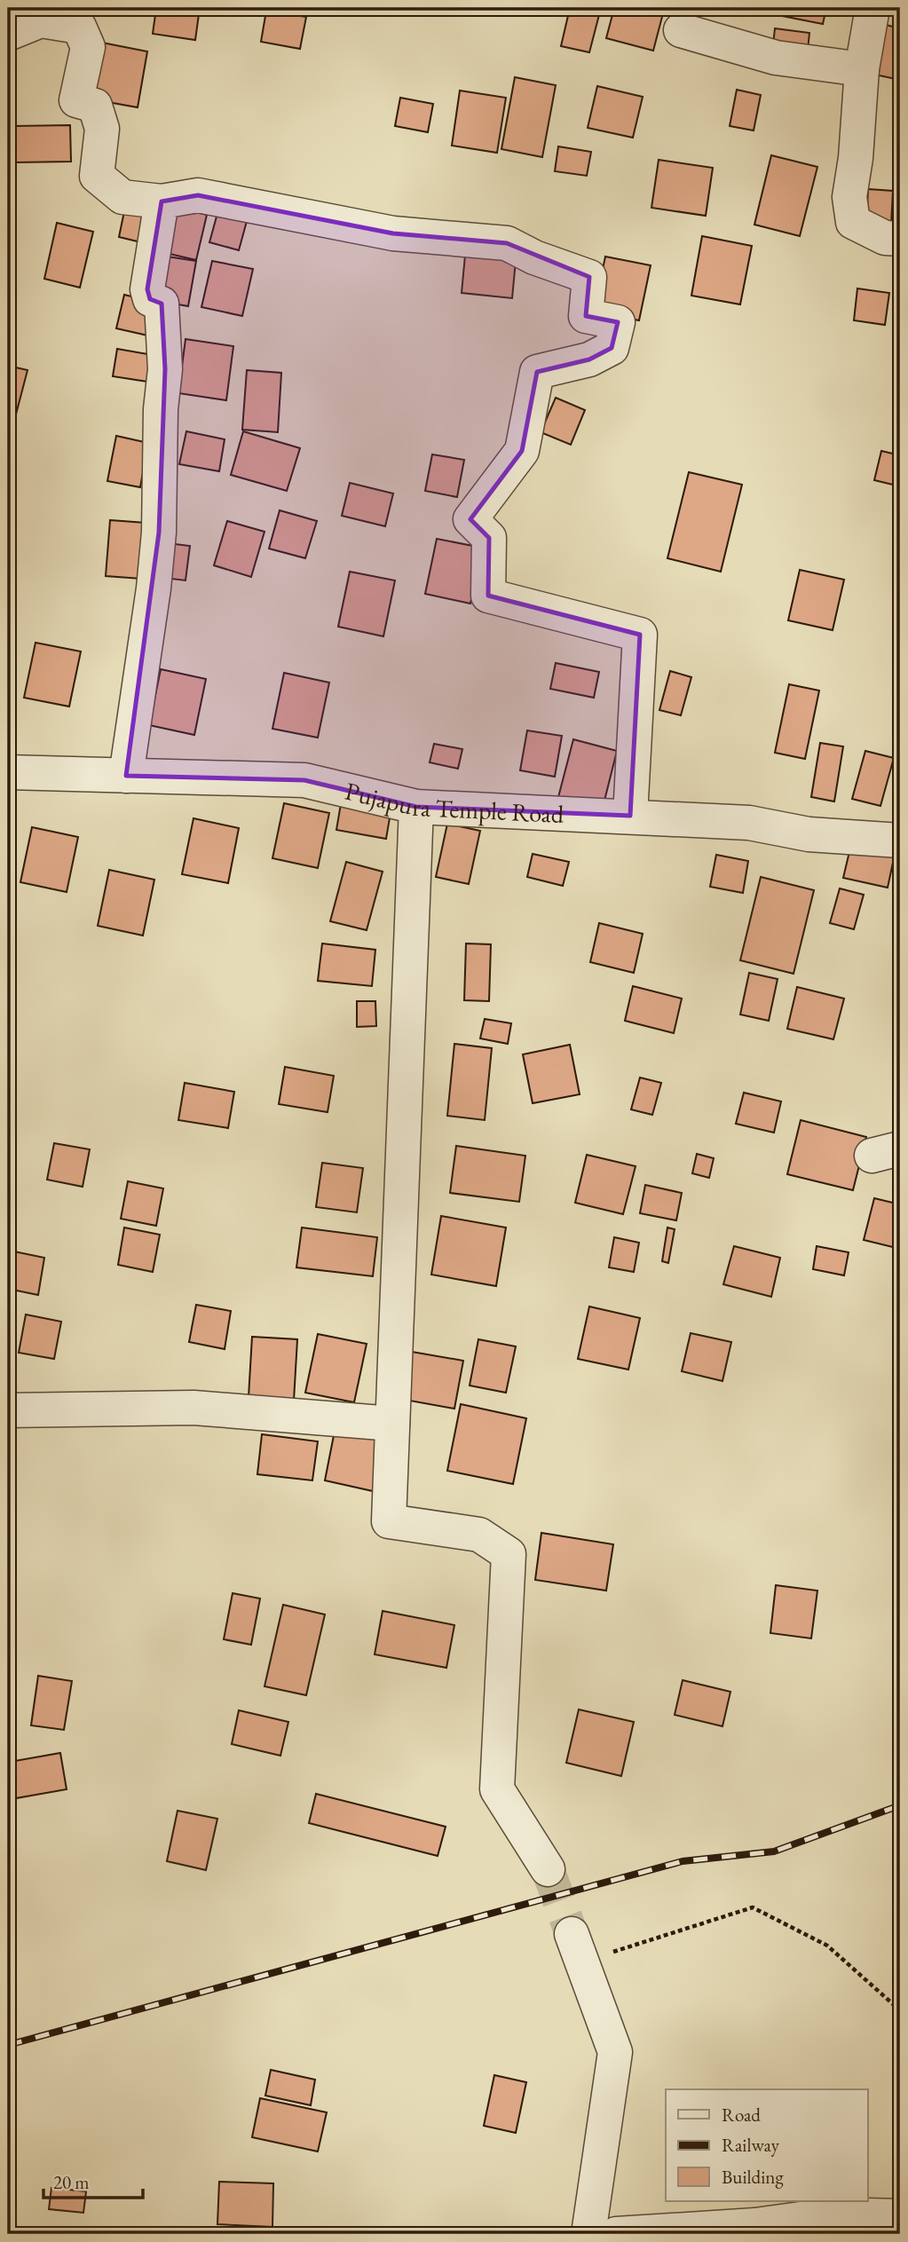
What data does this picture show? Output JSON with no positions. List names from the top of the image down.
{
  "streets": {
    "street": ["Pujapura Temple Road"]
  },
  "legend": ["Road", "Railway", "Building"],
  "scale_bar": "20 m"
}
